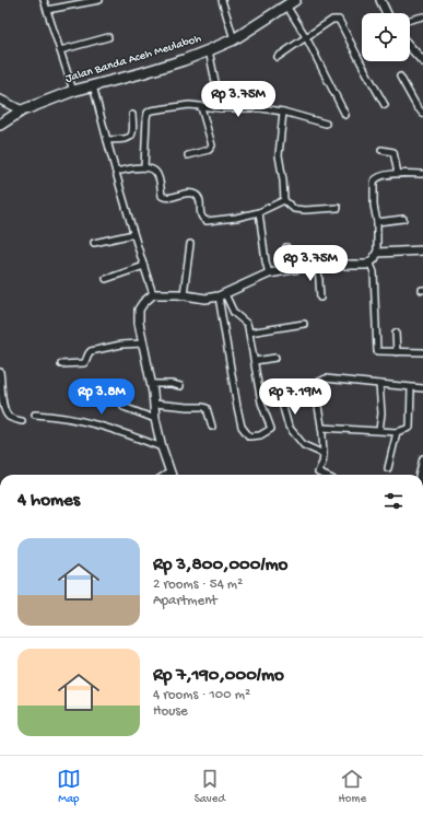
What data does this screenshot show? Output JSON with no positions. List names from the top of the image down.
{
  "streets": {
    "highway": ["Jalan Banda Aceh Meulaboh"]
  },
  "page": {
    "price": [
      "Rp 3.75M",
      "Rp 3.75M",
      "Rp 3.8M",
      "Rp 7.19M"
    ],
    "heading": "4 homes",
    "list": [
      {
        "name": "Rp 3,800,000/mo",
        "note": "2 rooms · 54 m² · Apartment"
      },
      {
        "name": "Rp 7,190,000/mo",
        "note": "4 rooms · 100 m² · House"
      }
    ],
    "tabs": ["Map", "Saved", "Home"]
  }
}
